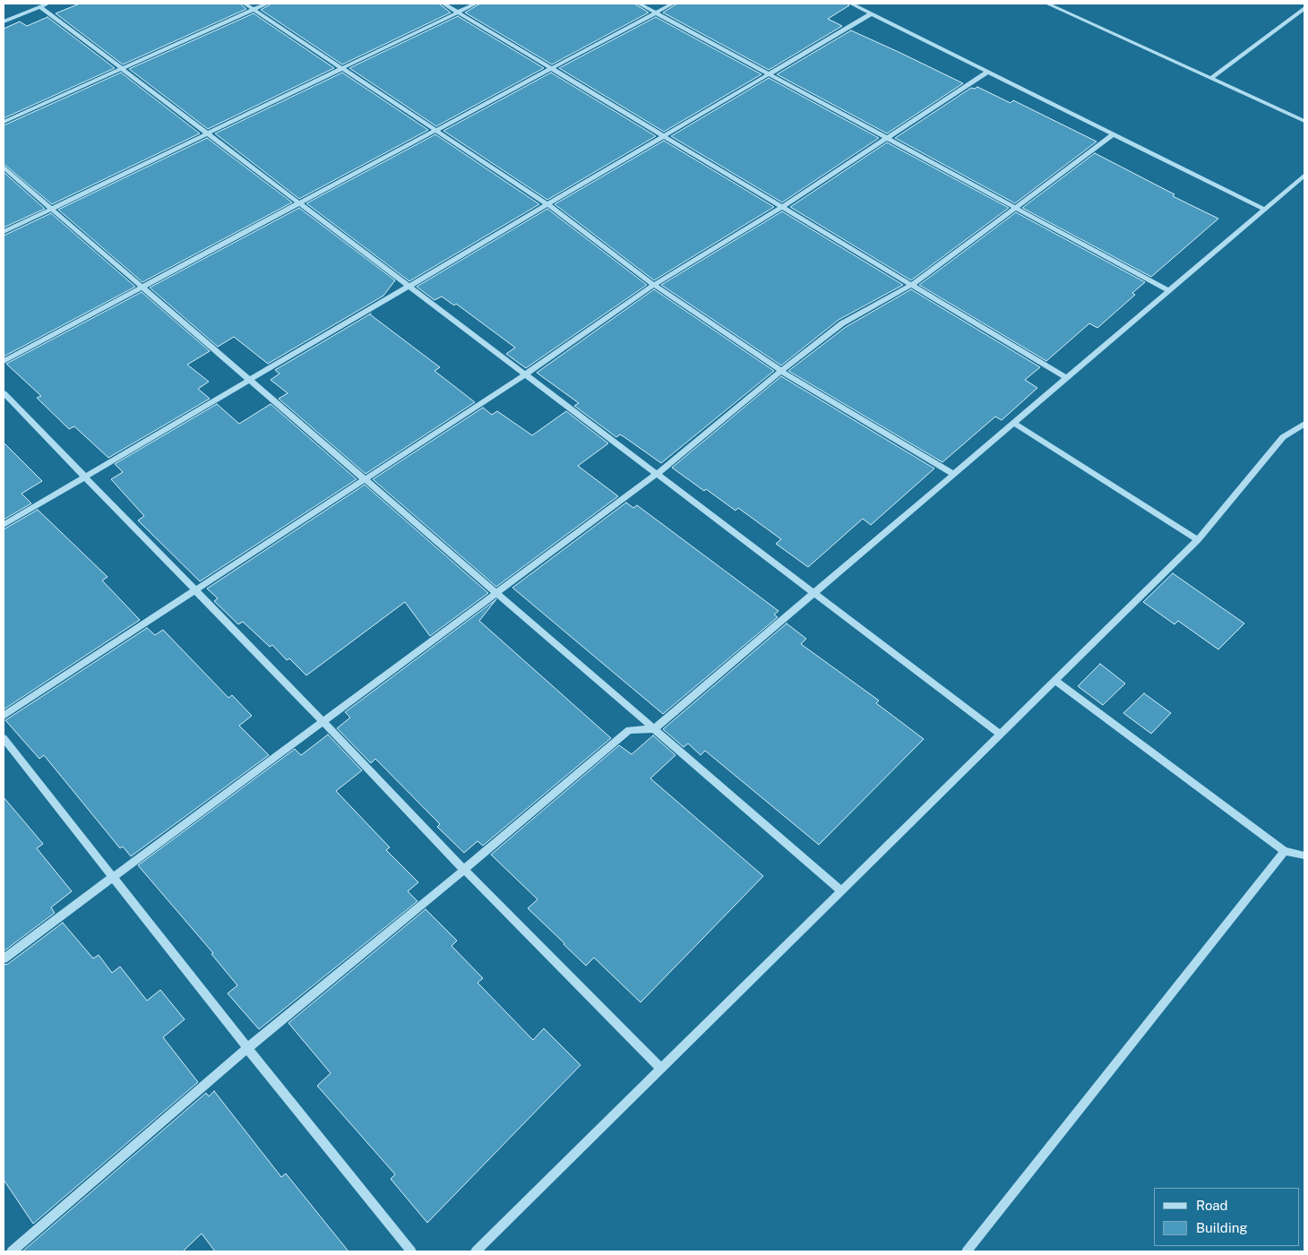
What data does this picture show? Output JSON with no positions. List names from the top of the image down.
{
  "legend": ["Road", "Building"]
}
